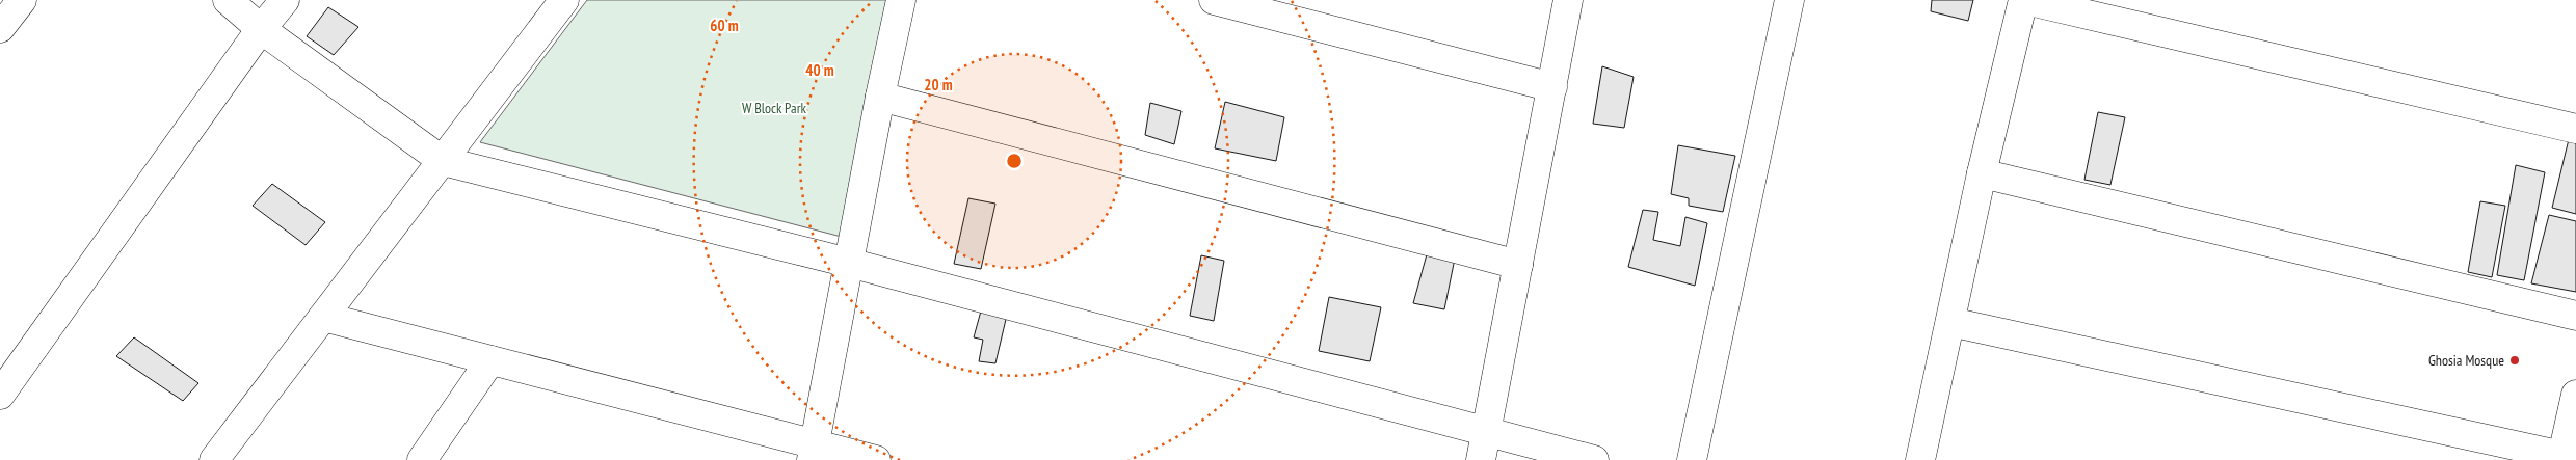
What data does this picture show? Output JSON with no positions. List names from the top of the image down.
{
  "parks": ["W Block Park"],
  "places": ["Ghosia Mosque"],
  "rings": ["60 m", "40 m", "20 m"]
}
